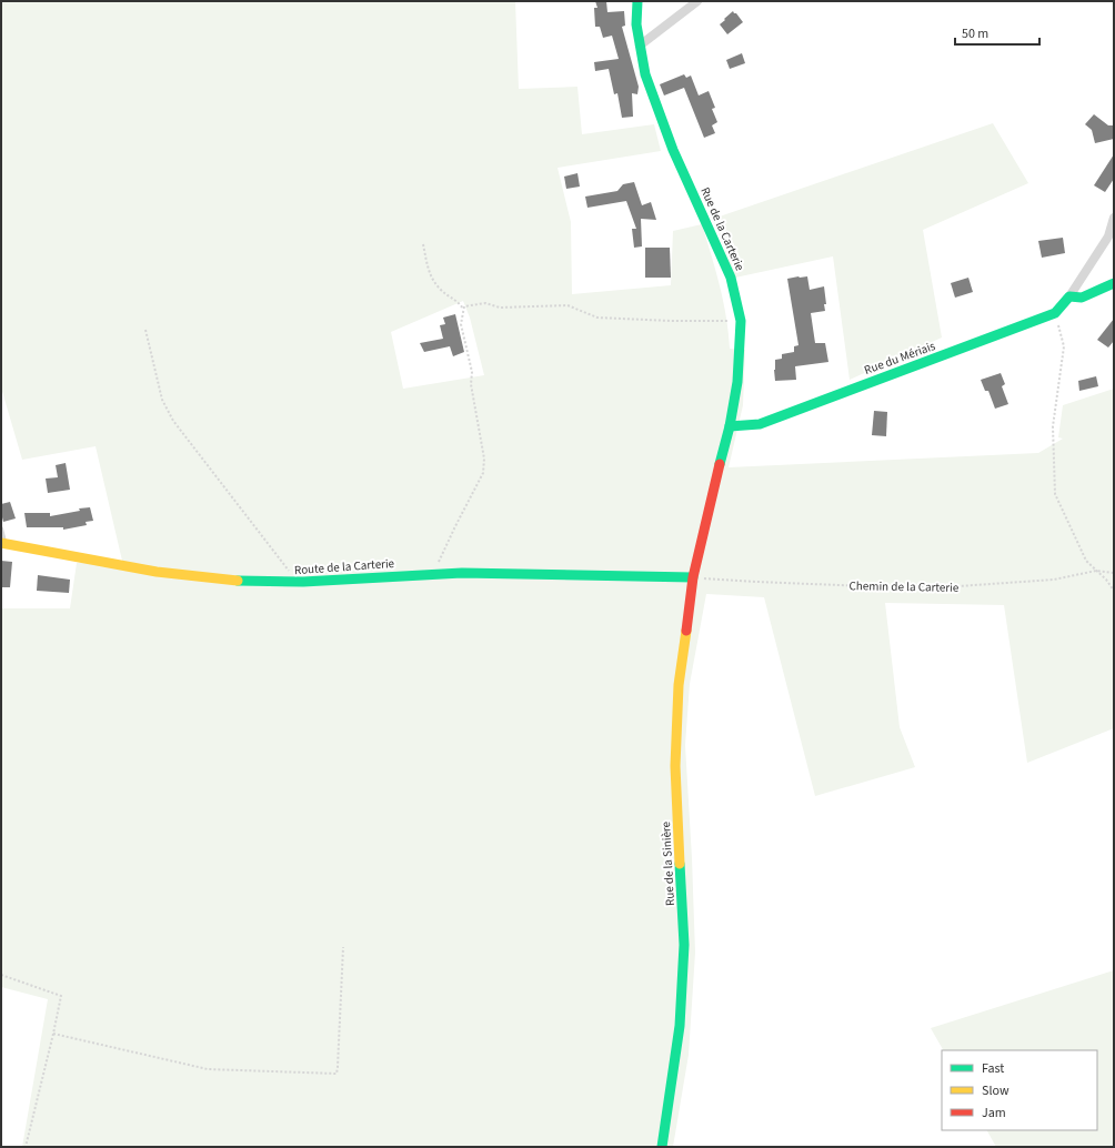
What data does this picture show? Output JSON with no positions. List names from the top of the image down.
{
  "streets": {
    "street": [
      "Rue de la Carterie",
      "Rue du Mériais",
      "Route de la Carterie",
      "Rue de la Sinière"
    ],
    "path": ["Chemin de la Carterie"]
  },
  "crossings": [
    ["Rue de la Carterie", "Rue du Mériais"],
    ["Rue de la Carterie", "Route de la Carterie"],
    ["Rue de la Carterie", "Chemin de la Carterie"],
    ["Rue de la Carterie", "Rue de la Sinière"],
    ["Route de la Carterie", "Chemin de la Carterie"],
    ["Route de la Carterie", "Rue de la Sinière"],
    ["Chemin de la Carterie", "Rue de la Sinière"]
  ],
  "legend": ["Fast", "Slow", "Jam"],
  "scale_bar": "50 m"
}
